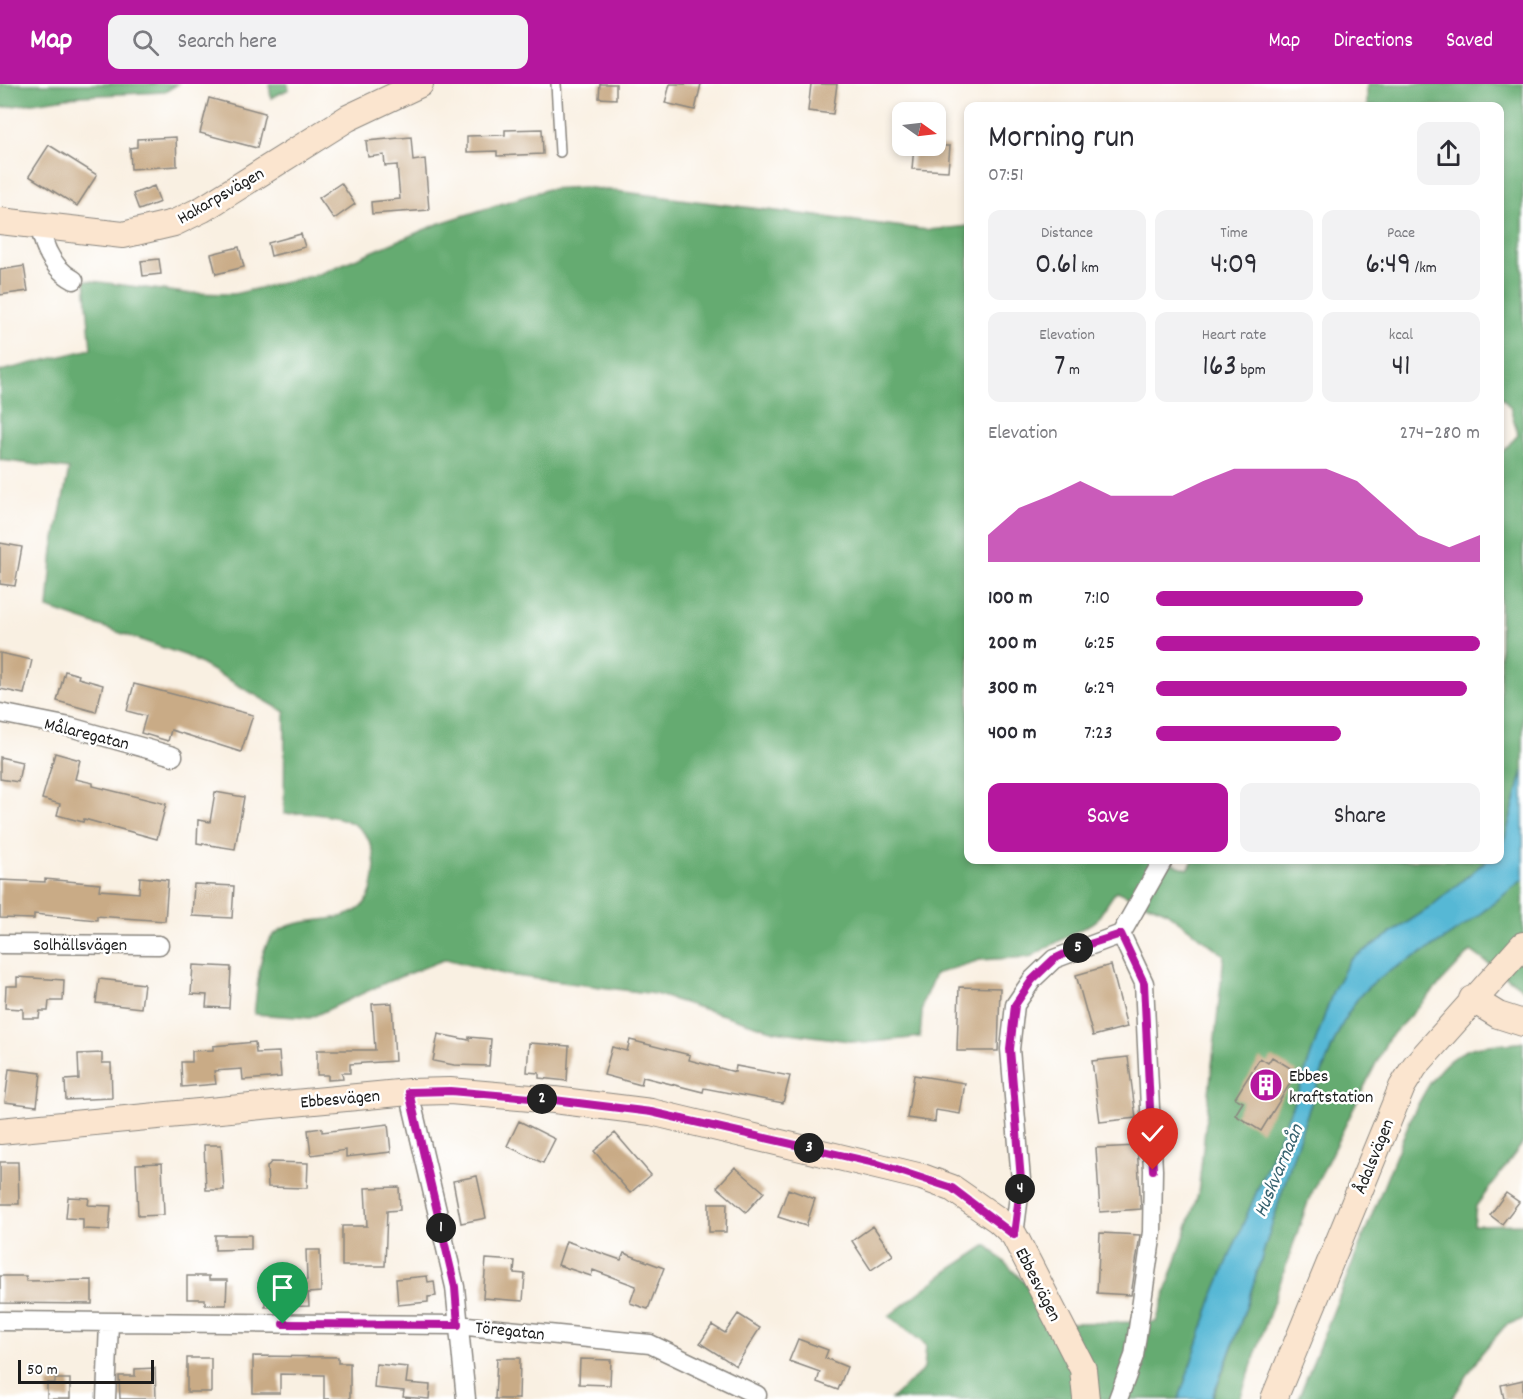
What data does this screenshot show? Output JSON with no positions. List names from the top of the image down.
{
  "streets": {
    "street": [
      "Hakarpsvägen",
      "Målaregatan",
      "Solhällsvägen",
      "Ebbesvägen",
      "Ådalsvägen",
      "Töregatan"
    ]
  },
  "water": ["Huskvarnaån"],
  "places": {
    "building": ["Ebbes kraftstation"]
  },
  "scale_bar": "50 m",
  "north": "right",
  "page": {
    "header": "Map",
    "search": "Search here",
    "nav": ["Map", "Directions", "Saved"],
    "heading": ["Morning run", "07:51"],
    "stats": [
      ["Distance", "0.61 km"],
      ["Time", "4:09"],
      ["Pace", "6:49 /km"],
      ["Elevation", "7 m"],
      ["Heart rate", "163 bpm"],
      ["kcal", "41"]
    ],
    "chart": ["Elevation", "274–280 m"],
    "list": [
      {
        "name": "100 m",
        "note": "7:10"
      },
      {
        "name": "200 m",
        "note": "6:25"
      },
      {
        "name": "300 m",
        "note": "6:29"
      },
      {
        "name": "400 m",
        "note": "7:23"
      }
    ],
    "buttons": ["Save", "Share"],
    "pins": [
      "5",
      "2",
      "3",
      "4",
      "1"
    ],
    "scale": "50 m"
  }
}
